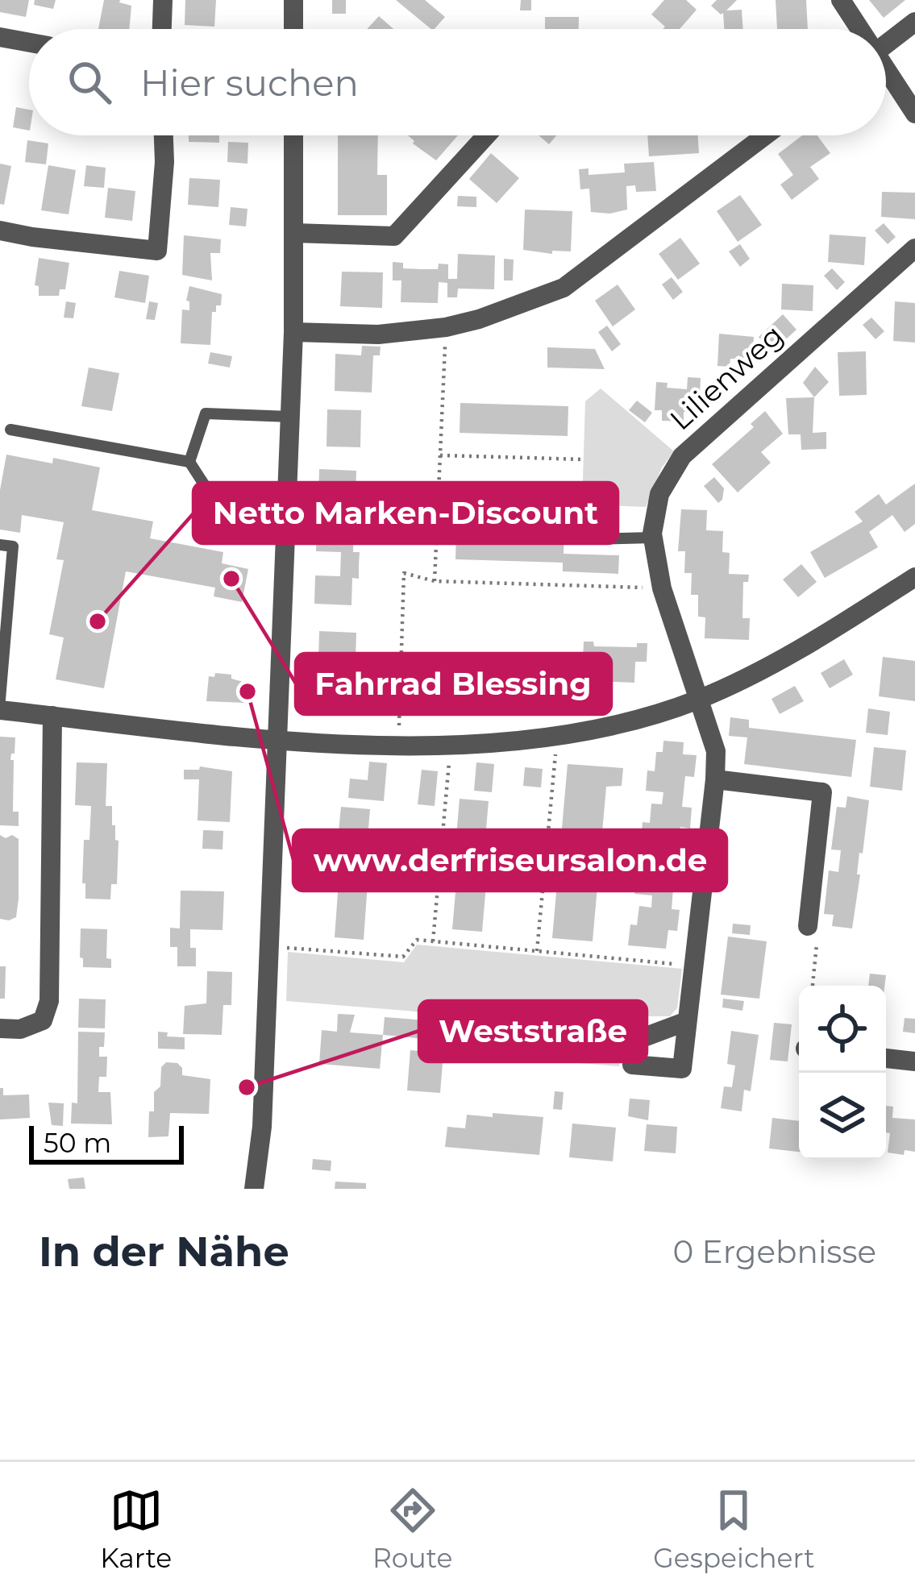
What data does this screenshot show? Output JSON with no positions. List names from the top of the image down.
{
  "streets": {
    "street": ["Lilienweg"]
  },
  "places": [
    "Fahrrad Blessing",
    "Netto Marken-Discount",
    "www.derfriseursalon.de",
    "Weststraße"
  ],
  "scale_bar": "50 m",
  "page": {
    "search": "Hier suchen",
    "scale": "50 m",
    "heading": ["In der Nähe", "0 Ergebnisse"],
    "nav": ["Karte", "Route", "Gespeichert"]
  }
}
